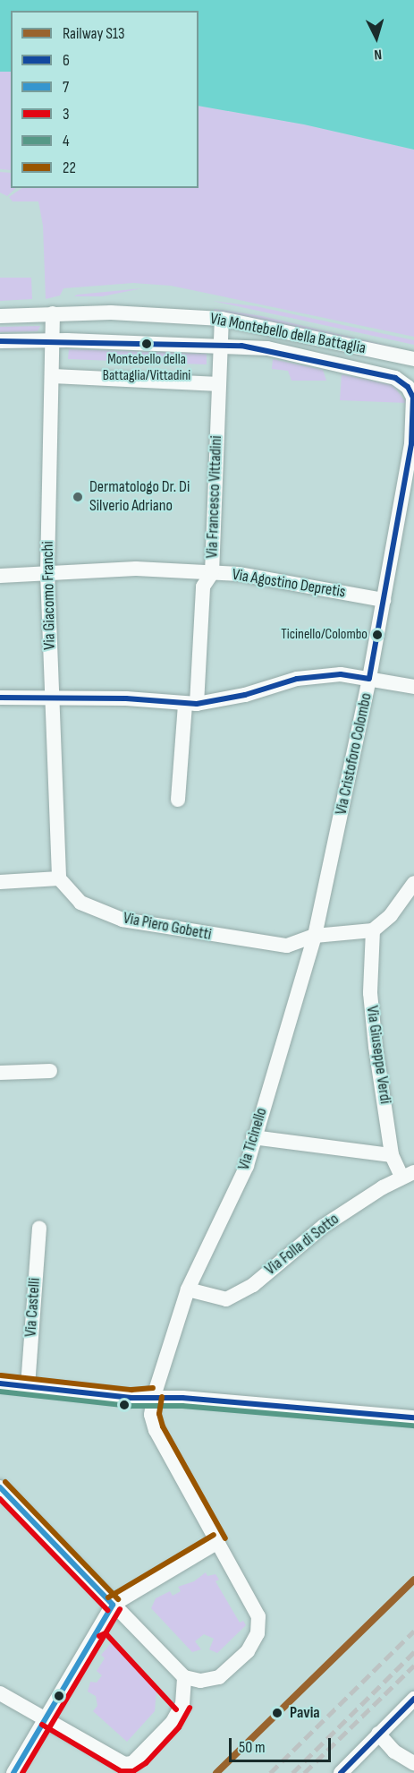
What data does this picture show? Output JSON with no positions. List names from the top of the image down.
{
  "streets": {
    "street": [
      "Via Montebello della Battaglia",
      "Via Francesco Vittadini",
      "Via Agostino Depretis",
      "Via Giacomo Franchi",
      "Via Cristoforo Colombo",
      "Via Piero Gobetti",
      "Via Giuseppe Verdi",
      "Via Ticinello",
      "Via Folla di Sotto",
      "Via Castelli"
    ]
  },
  "crossings": [
    ["Via Montebello della Battaglia", "Via Francesco Vittadini"],
    ["Via Montebello della Battaglia", "Via Giacomo Franchi"],
    ["Via Montebello della Battaglia", "Via Cristoforo Colombo"],
    ["Via Francesco Vittadini", "Via Agostino Depretis"],
    ["Via Agostino Depretis", "Via Giacomo Franchi"],
    ["Via Agostino Depretis", "Via Cristoforo Colombo"],
    ["Via Giacomo Franchi", "Via Piero Gobetti"],
    ["Via Cristoforo Colombo", "Via Piero Gobetti"],
    ["Via Cristoforo Colombo", "Via Ticinello"],
    ["Via Piero Gobetti", "Via Ticinello"],
    ["Via Giuseppe Verdi", "Via Folla di Sotto"],
    ["Via Ticinello", "Via Folla di Sotto"]
  ],
  "places": [
    "Montebello della Battaglia/Vittadini",
    "Dermatologo Dr. Di Silverio Adriano",
    "Ticinello/Colombo",
    "Pavia"
  ],
  "lines": [
    "transit line 6",
    "transit line 22",
    "transit line 4",
    "transit line 7",
    "transit line 3",
    "rail line S13"
  ],
  "legend": [
    "Railway S13",
    "6",
    "7",
    "3",
    "4",
    "22"
  ],
  "scale_bar": "50 m",
  "north": "bottom"
}
